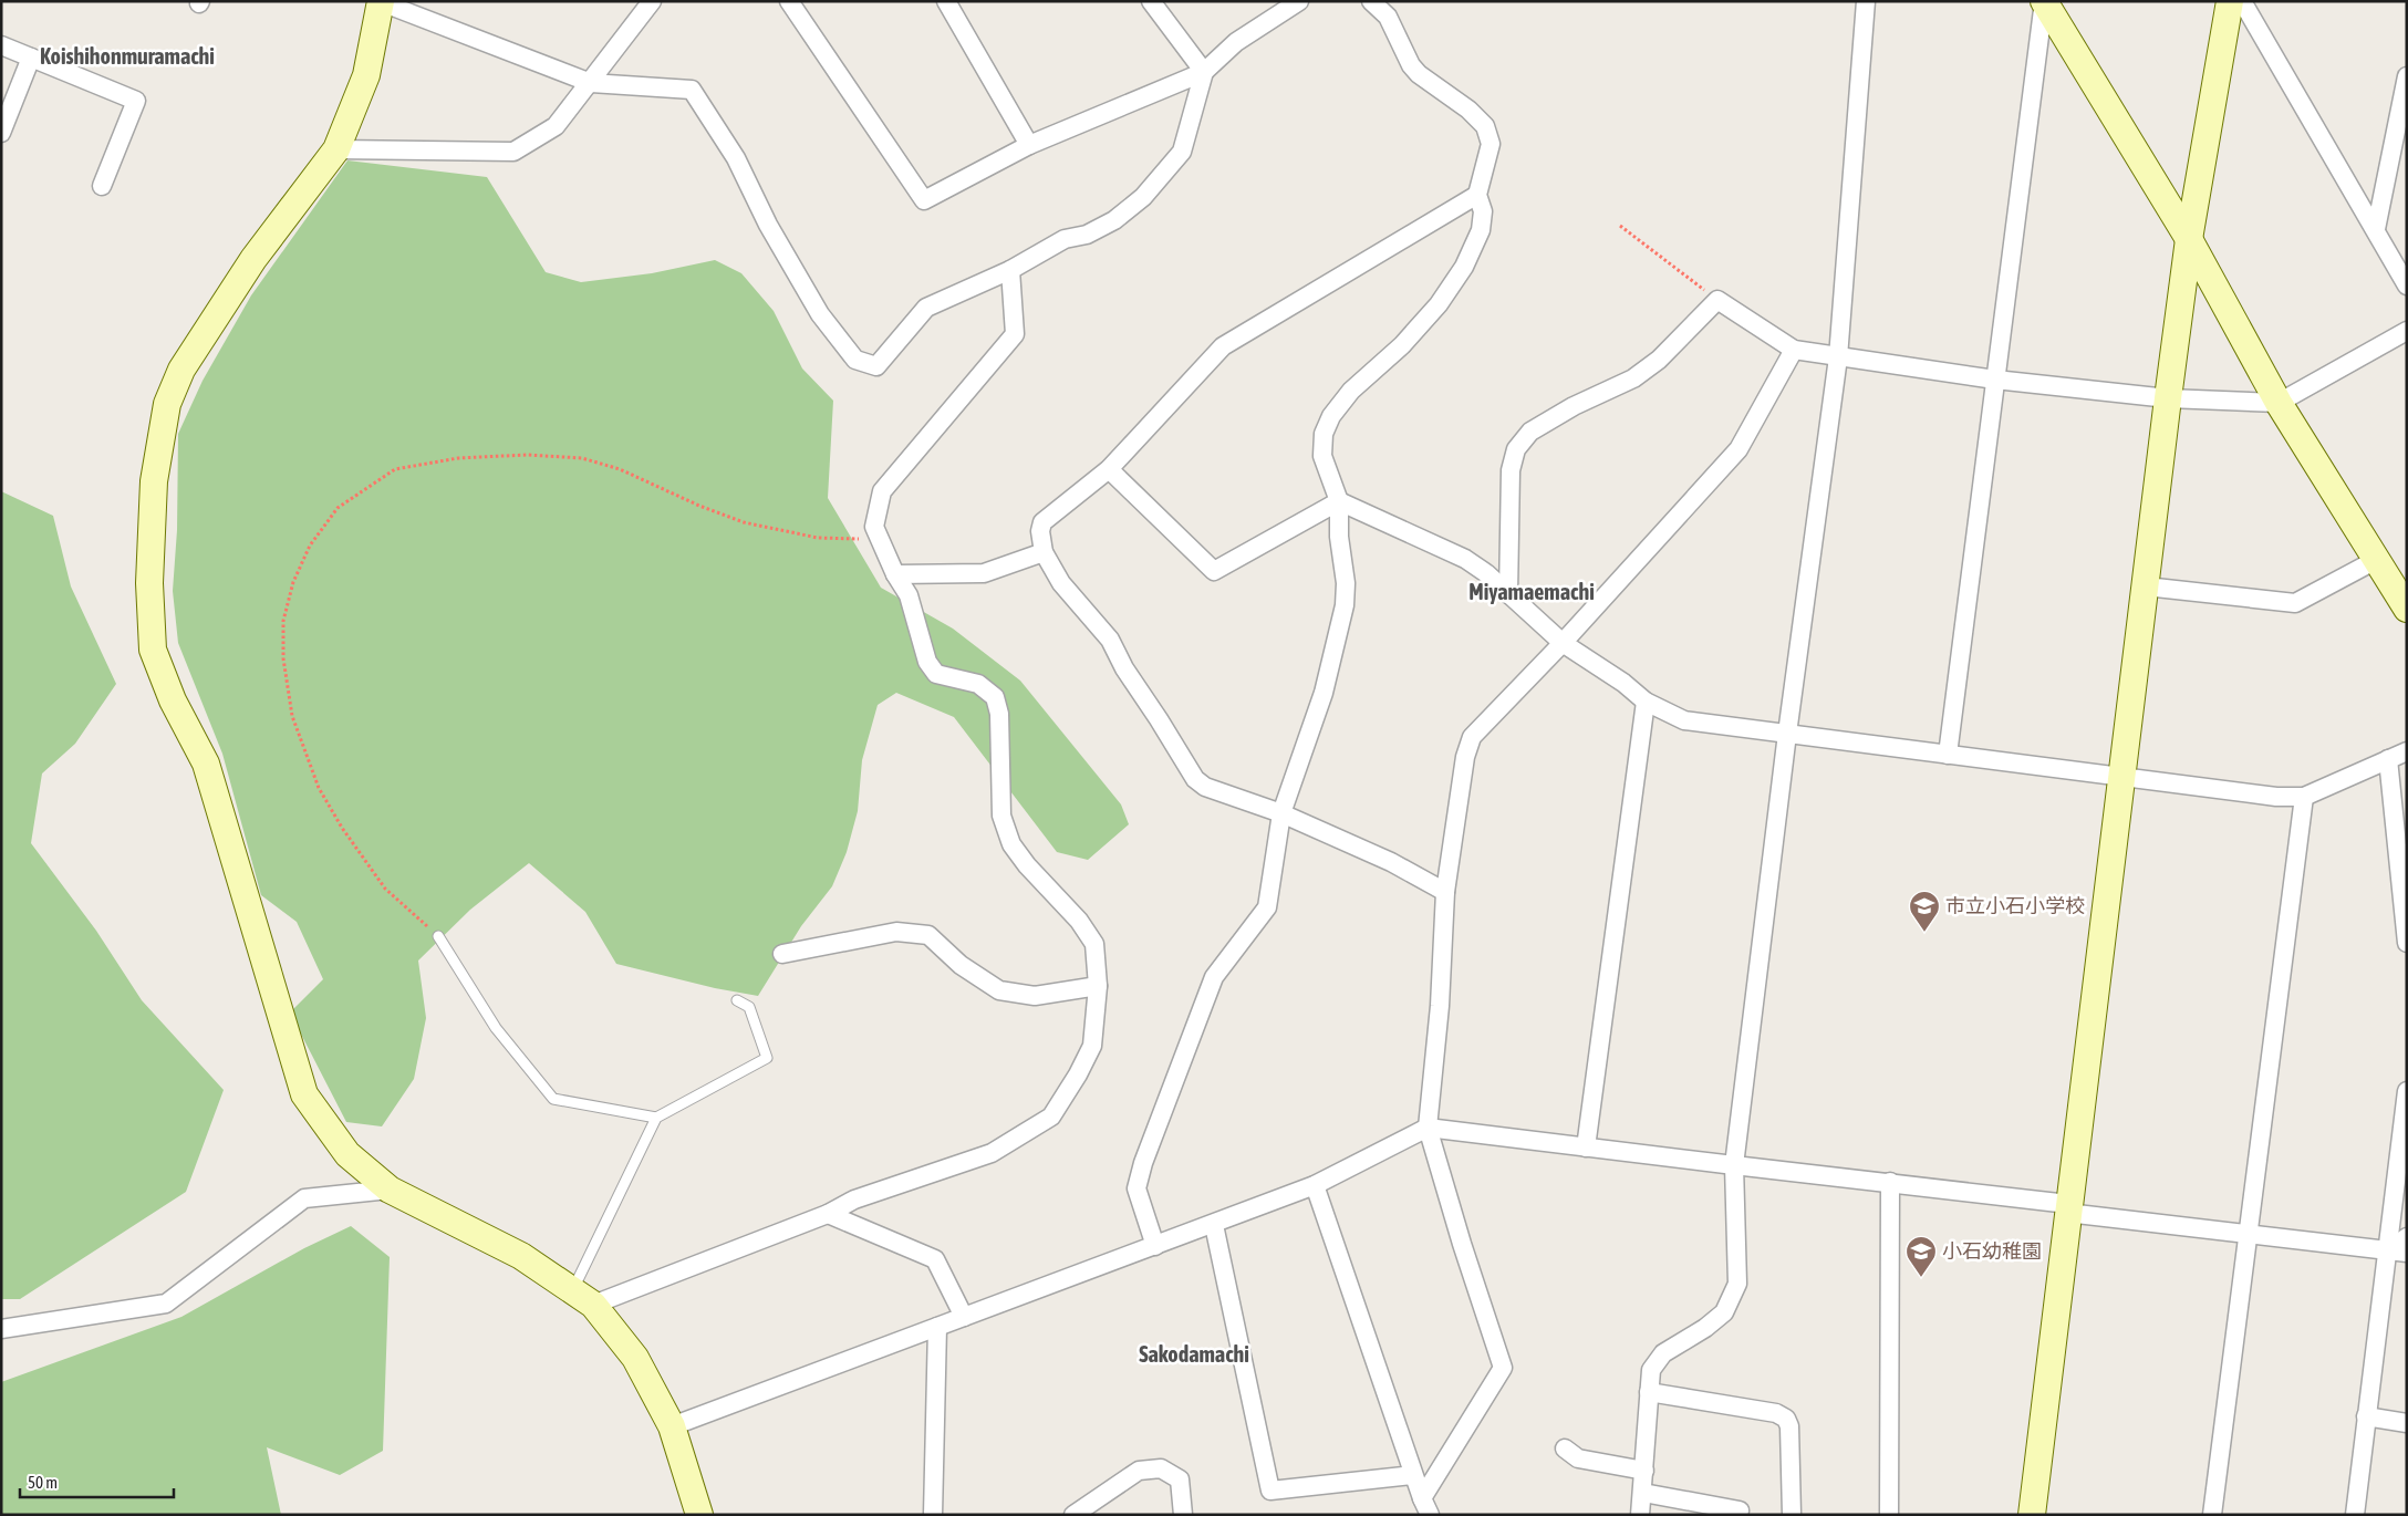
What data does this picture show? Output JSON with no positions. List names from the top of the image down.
{
  "districts": ["Koishihonmuramachi", "Miyamaemachi", "Sakodamachi"],
  "places": {
    "school or university": ["市立小石小学校", "小石幼稚園"]
  },
  "scale_bar": "50 m"
}
